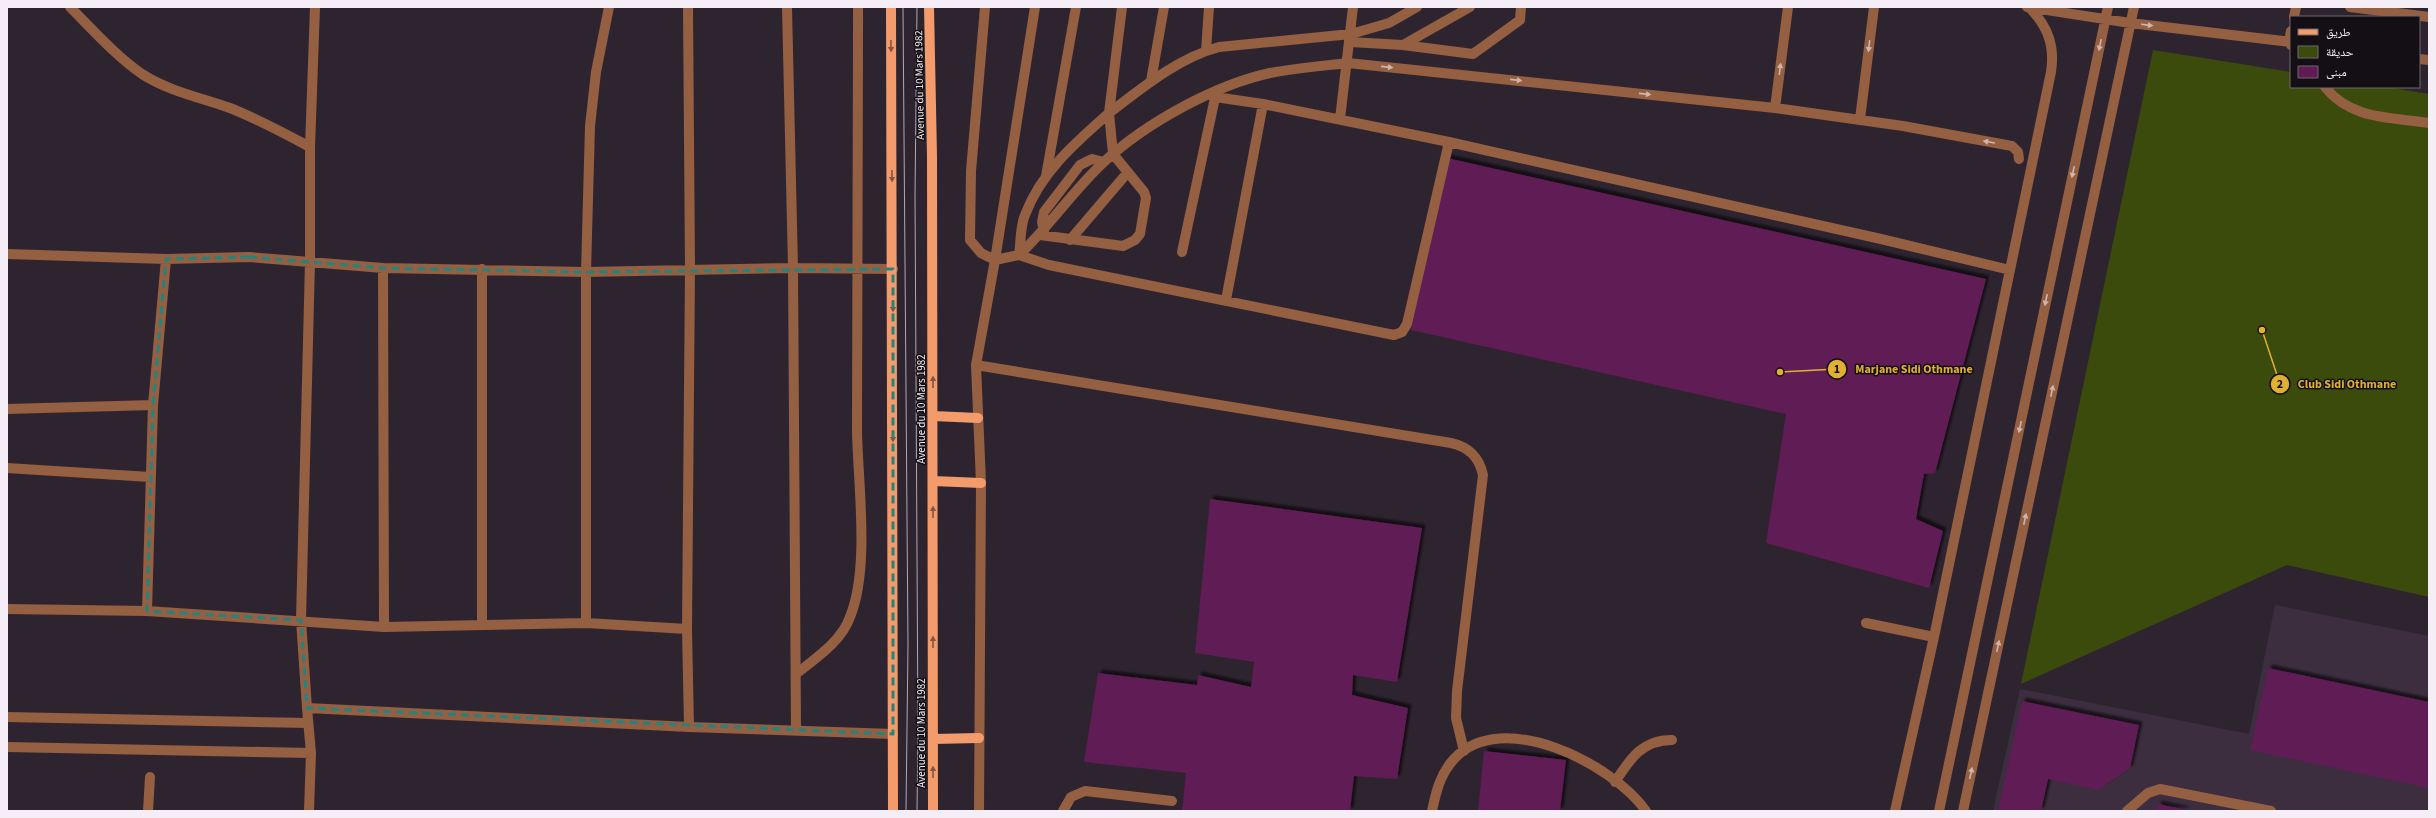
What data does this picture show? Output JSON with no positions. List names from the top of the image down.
{
  "streets": {
    "main road": ["Avenue du 10 Mars 1982"]
  },
  "places": ["Club Sidi Othmane", "Marjane Sidi Othmane"],
  "legend": ["طريق", "حديقة", "مبنى"]
}
